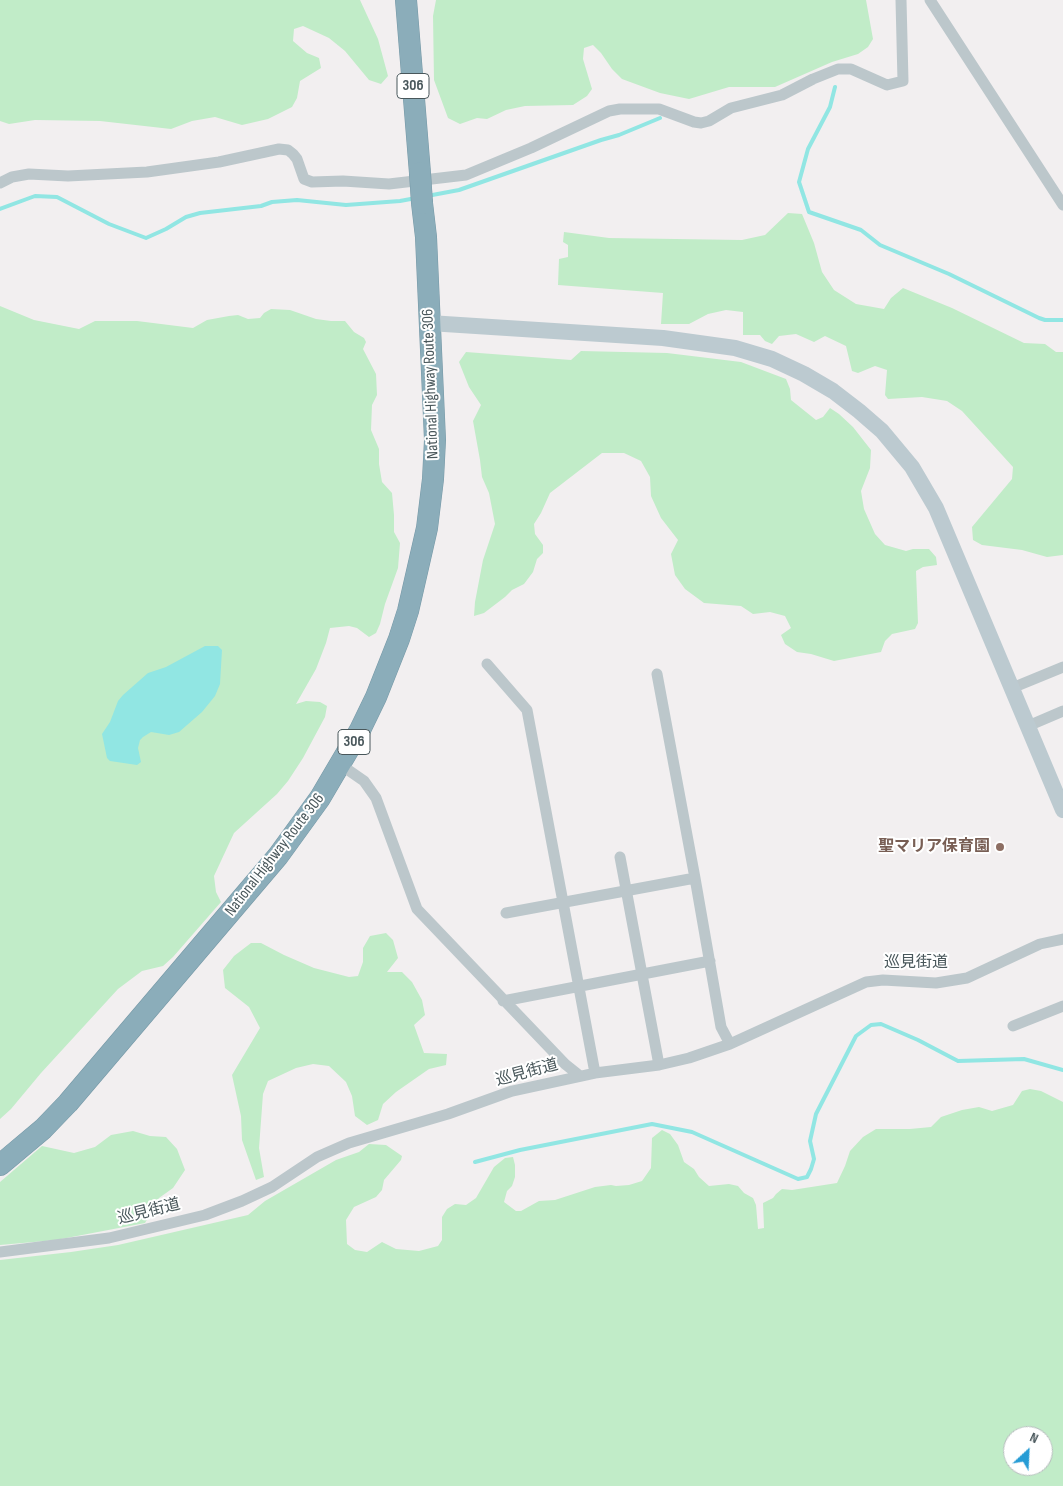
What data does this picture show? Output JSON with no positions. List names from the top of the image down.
{
  "streets": {
    "highway": ["306", "National Highway Route 306"],
    "street": ["巡見街道"]
  },
  "places": ["聖マリア保育園"],
  "north": "top right"
}
